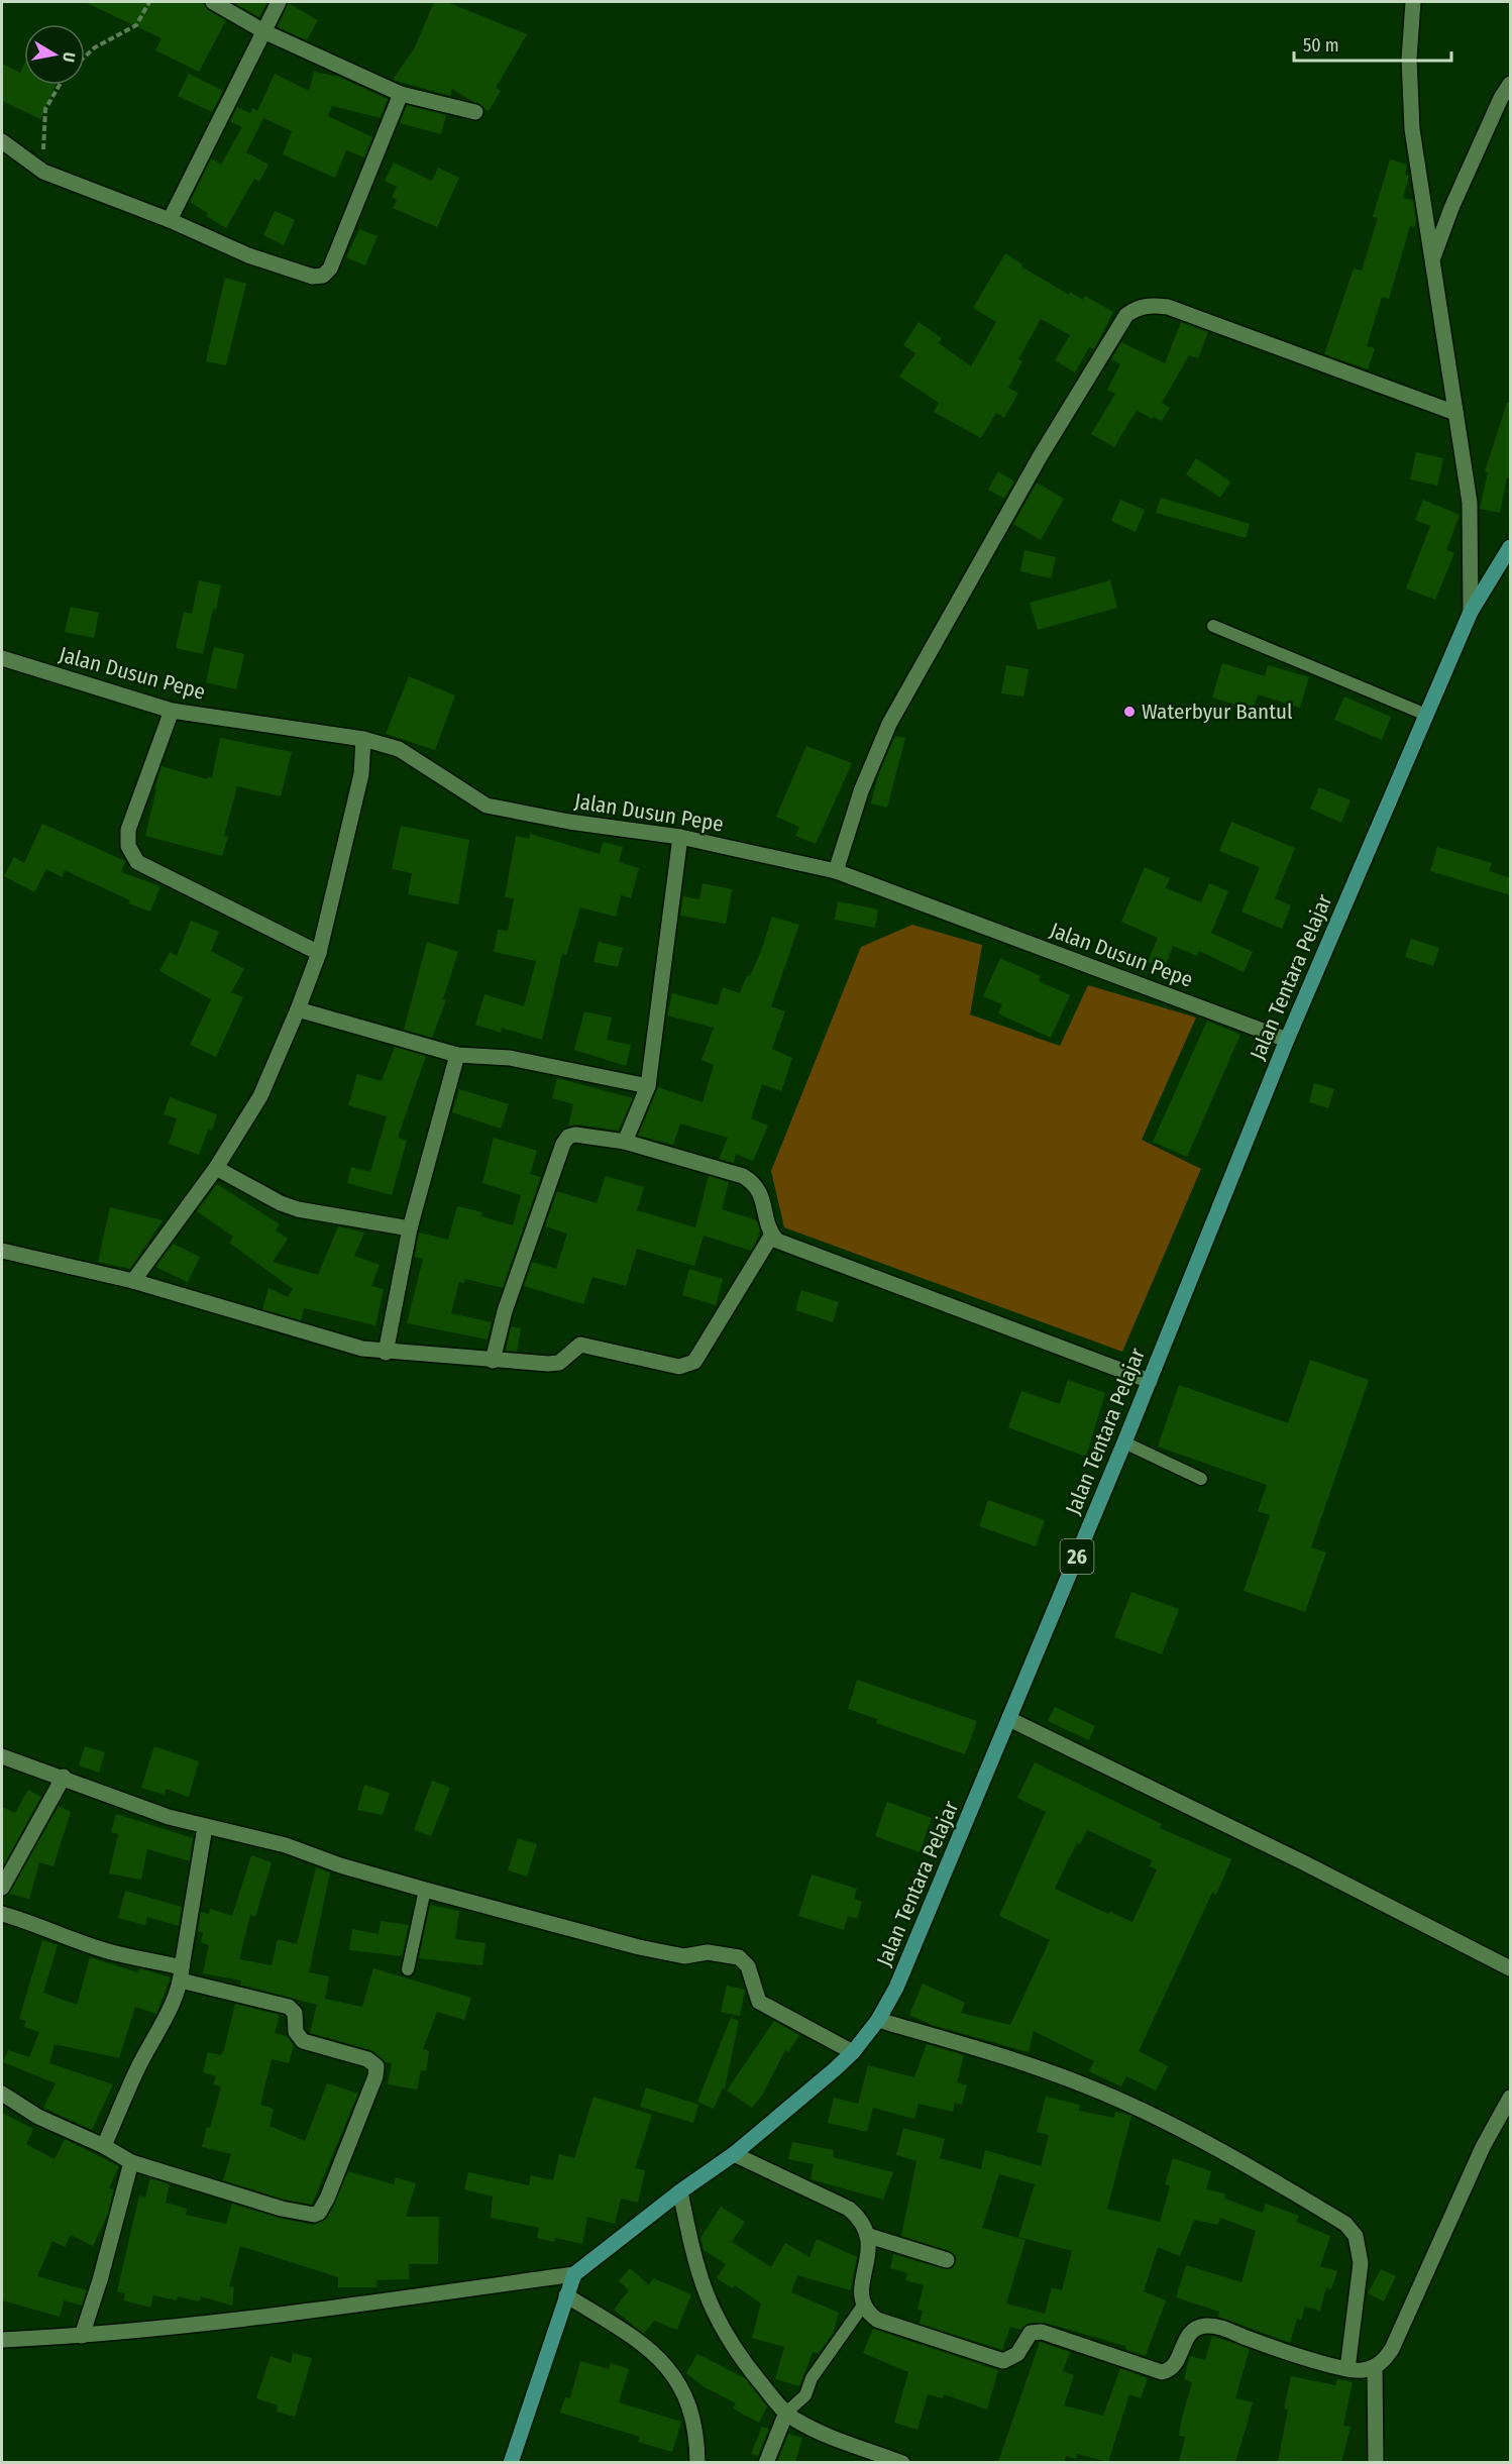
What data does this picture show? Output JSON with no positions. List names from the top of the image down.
{
  "streets": {
    "main road": ["Jalan Tentara Pelajar", "26"],
    "street": ["Jalan Dusun Pepe"]
  },
  "crossings": [
    ["Jalan Dusun Pepe", "Jalan Tentara Pelajar"]
  ],
  "places": ["Waterbyur Bantul"],
  "scale_bar": "50 m",
  "north": "right"
}
